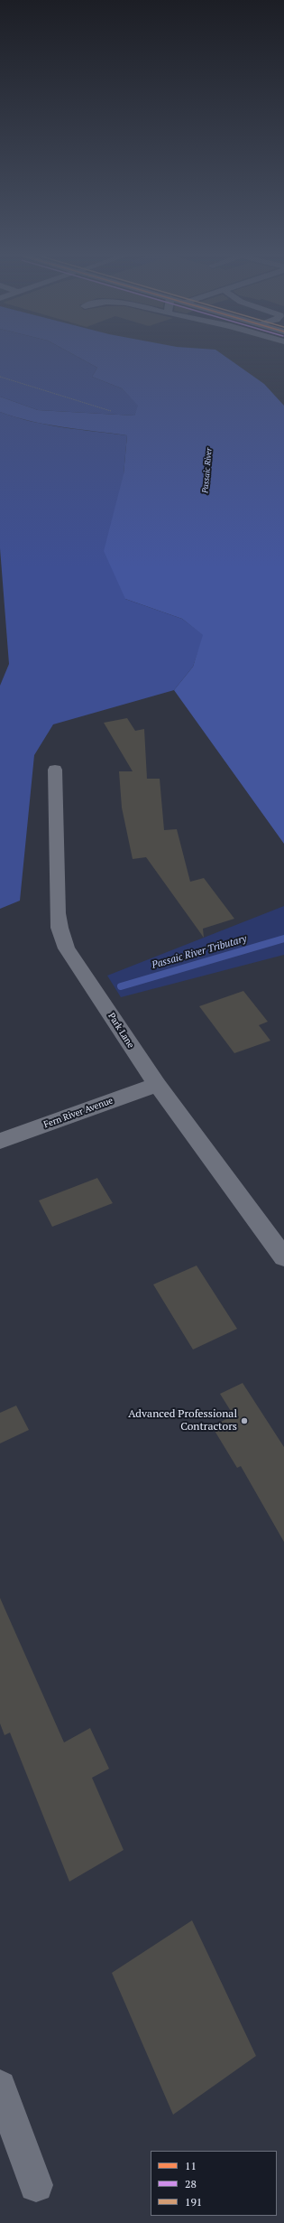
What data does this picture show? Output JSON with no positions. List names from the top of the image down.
{
  "streets": {
    "street": ["Park Lane", "Fern River Avenue"]
  },
  "crossings": [
    ["Park Lane", "Fern River Avenue"]
  ],
  "water": ["Passaic River", "Passaic River Tributary"],
  "places": ["Advanced Professional Contractors"],
  "legend": ["11", "28", "191"]
}
